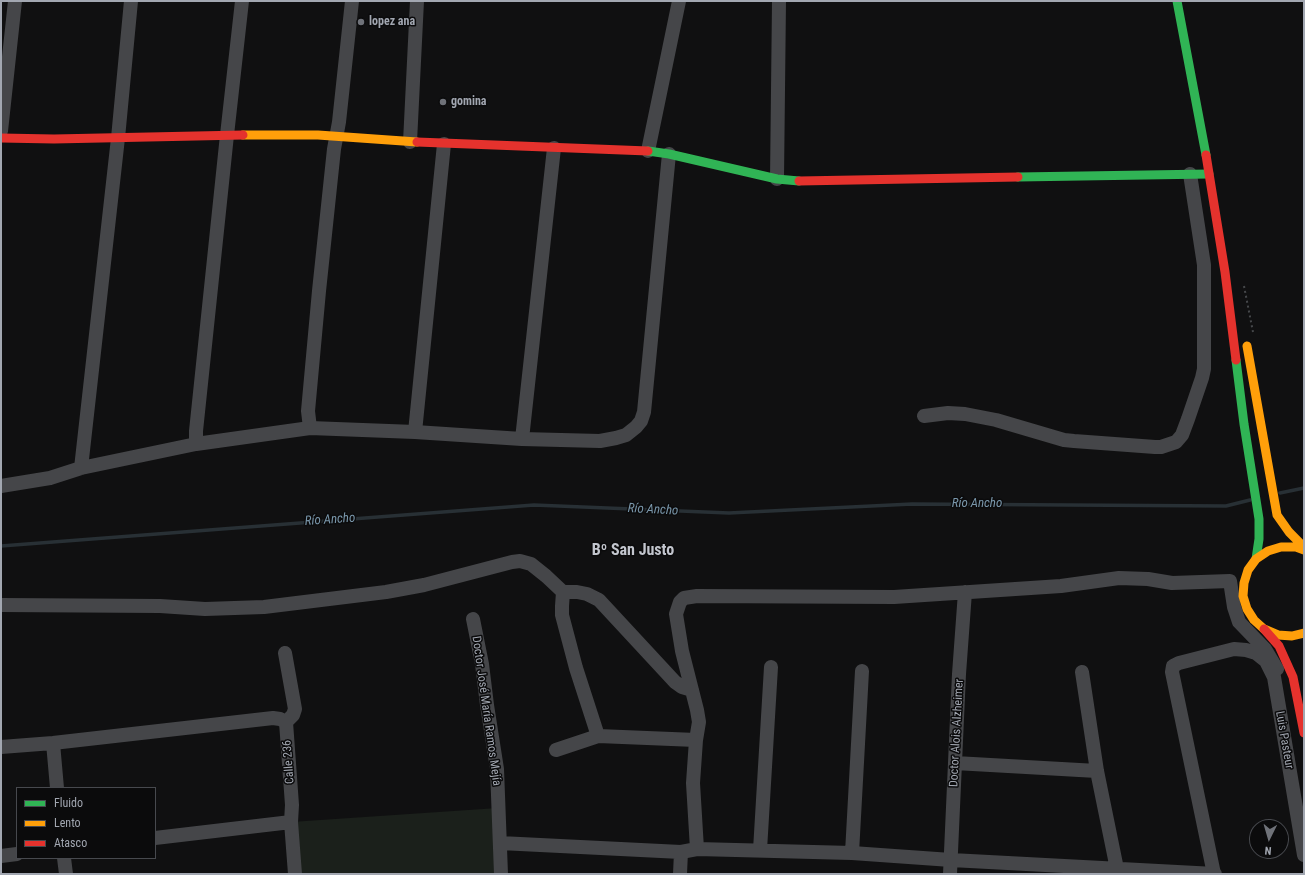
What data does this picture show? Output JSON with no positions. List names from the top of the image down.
{
  "streets": {
    "street": [
      "Doctor José María Ramos Mejía",
      "Doctor Alois Alzheimer",
      "Luis Pasteur",
      "Calle 236"
    ]
  },
  "districts": ["Bº San Justo"],
  "water": ["Río Ancho"],
  "places": ["lopez ana", "gomina"],
  "legend": ["Fluido", "Lento", "Atasco"],
  "north": "bottom"
}
